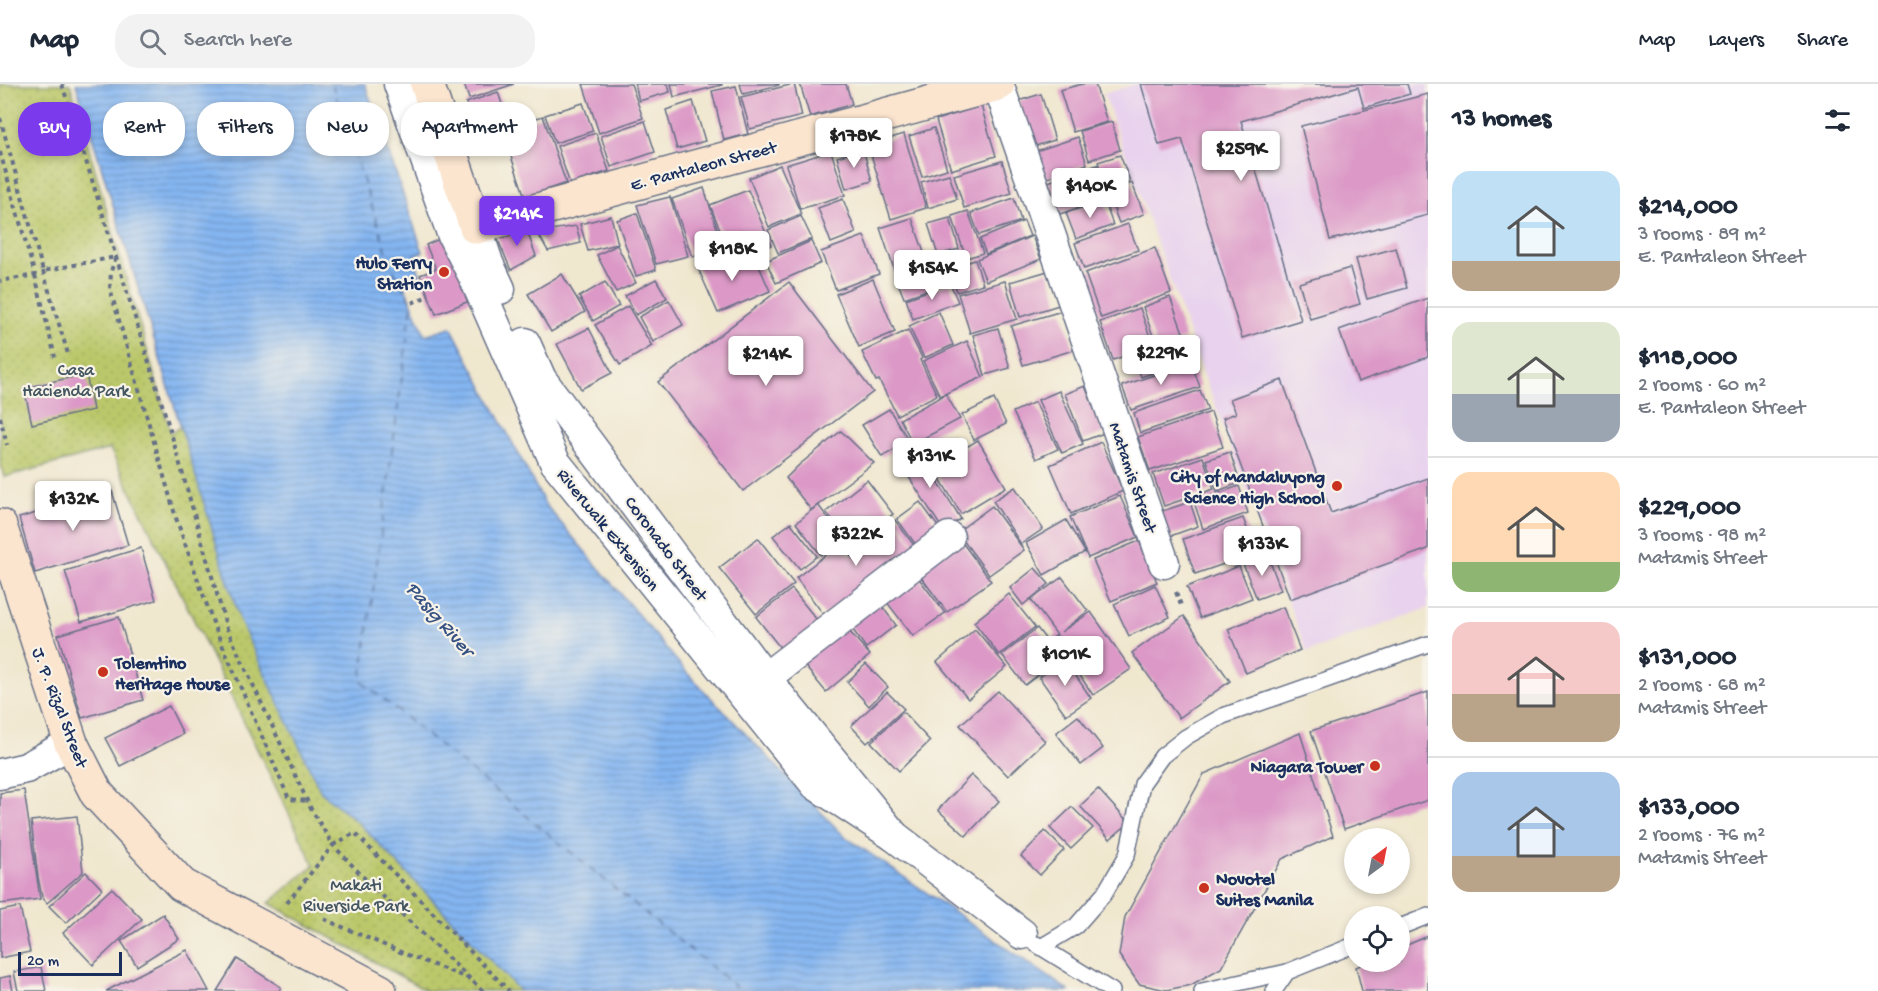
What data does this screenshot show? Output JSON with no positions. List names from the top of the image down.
{
  "streets": {
    "street": [
      "E. Pantaleon Street",
      "Matamis Street",
      "Riverwalk Extension",
      "Coronado Street",
      "J. P. Rizal Street"
    ]
  },
  "crossings": [
    ["E. Pantaleon Street", "Matamis Street"],
    ["E. Pantaleon Street", "Coronado Street"],
    ["Riverwalk Extension", "Coronado Street"]
  ],
  "water": ["Pasig River"],
  "parks": ["Casa Hacienda Park", "Makati Riverside Park"],
  "places": [
    "Hulo Ferry Station",
    "City of Mandaluyong Science High School",
    "Tolemtino Heritage House",
    "Niagara Tower",
    "Novotel Suites Manila"
  ],
  "scale_bar": "20 m",
  "north": "top right",
  "page": {
    "header": "Map",
    "search": "Search here",
    "nav": ["Map", "Layers", "Share"],
    "heading": "13 homes",
    "chip": [
      "Buy",
      "Rent",
      "Filters",
      "New",
      "Apartment"
    ],
    "price": [
      "$178K",
      "$259K",
      "$140K",
      "$214K",
      "$118K",
      "$154K",
      "$229K",
      "$214K",
      "$131K",
      "$132K",
      "$322K",
      "$133K",
      "$101K"
    ],
    "list": [
      {
        "name": "$214,000",
        "note": "3 rooms · 89 m² · E. Pantaleon Street"
      },
      {
        "name": "$118,000",
        "note": "2 rooms · 60 m² · E. Pantaleon Street"
      },
      {
        "name": "$229,000",
        "note": "3 rooms · 98 m² · Matamis Street"
      },
      {
        "name": "$131,000",
        "note": "2 rooms · 68 m² · Matamis Street"
      },
      {
        "name": "$133,000",
        "note": "2 rooms · 76 m² · Matamis Street"
      }
    ],
    "scale": "20 m"
  }
}
